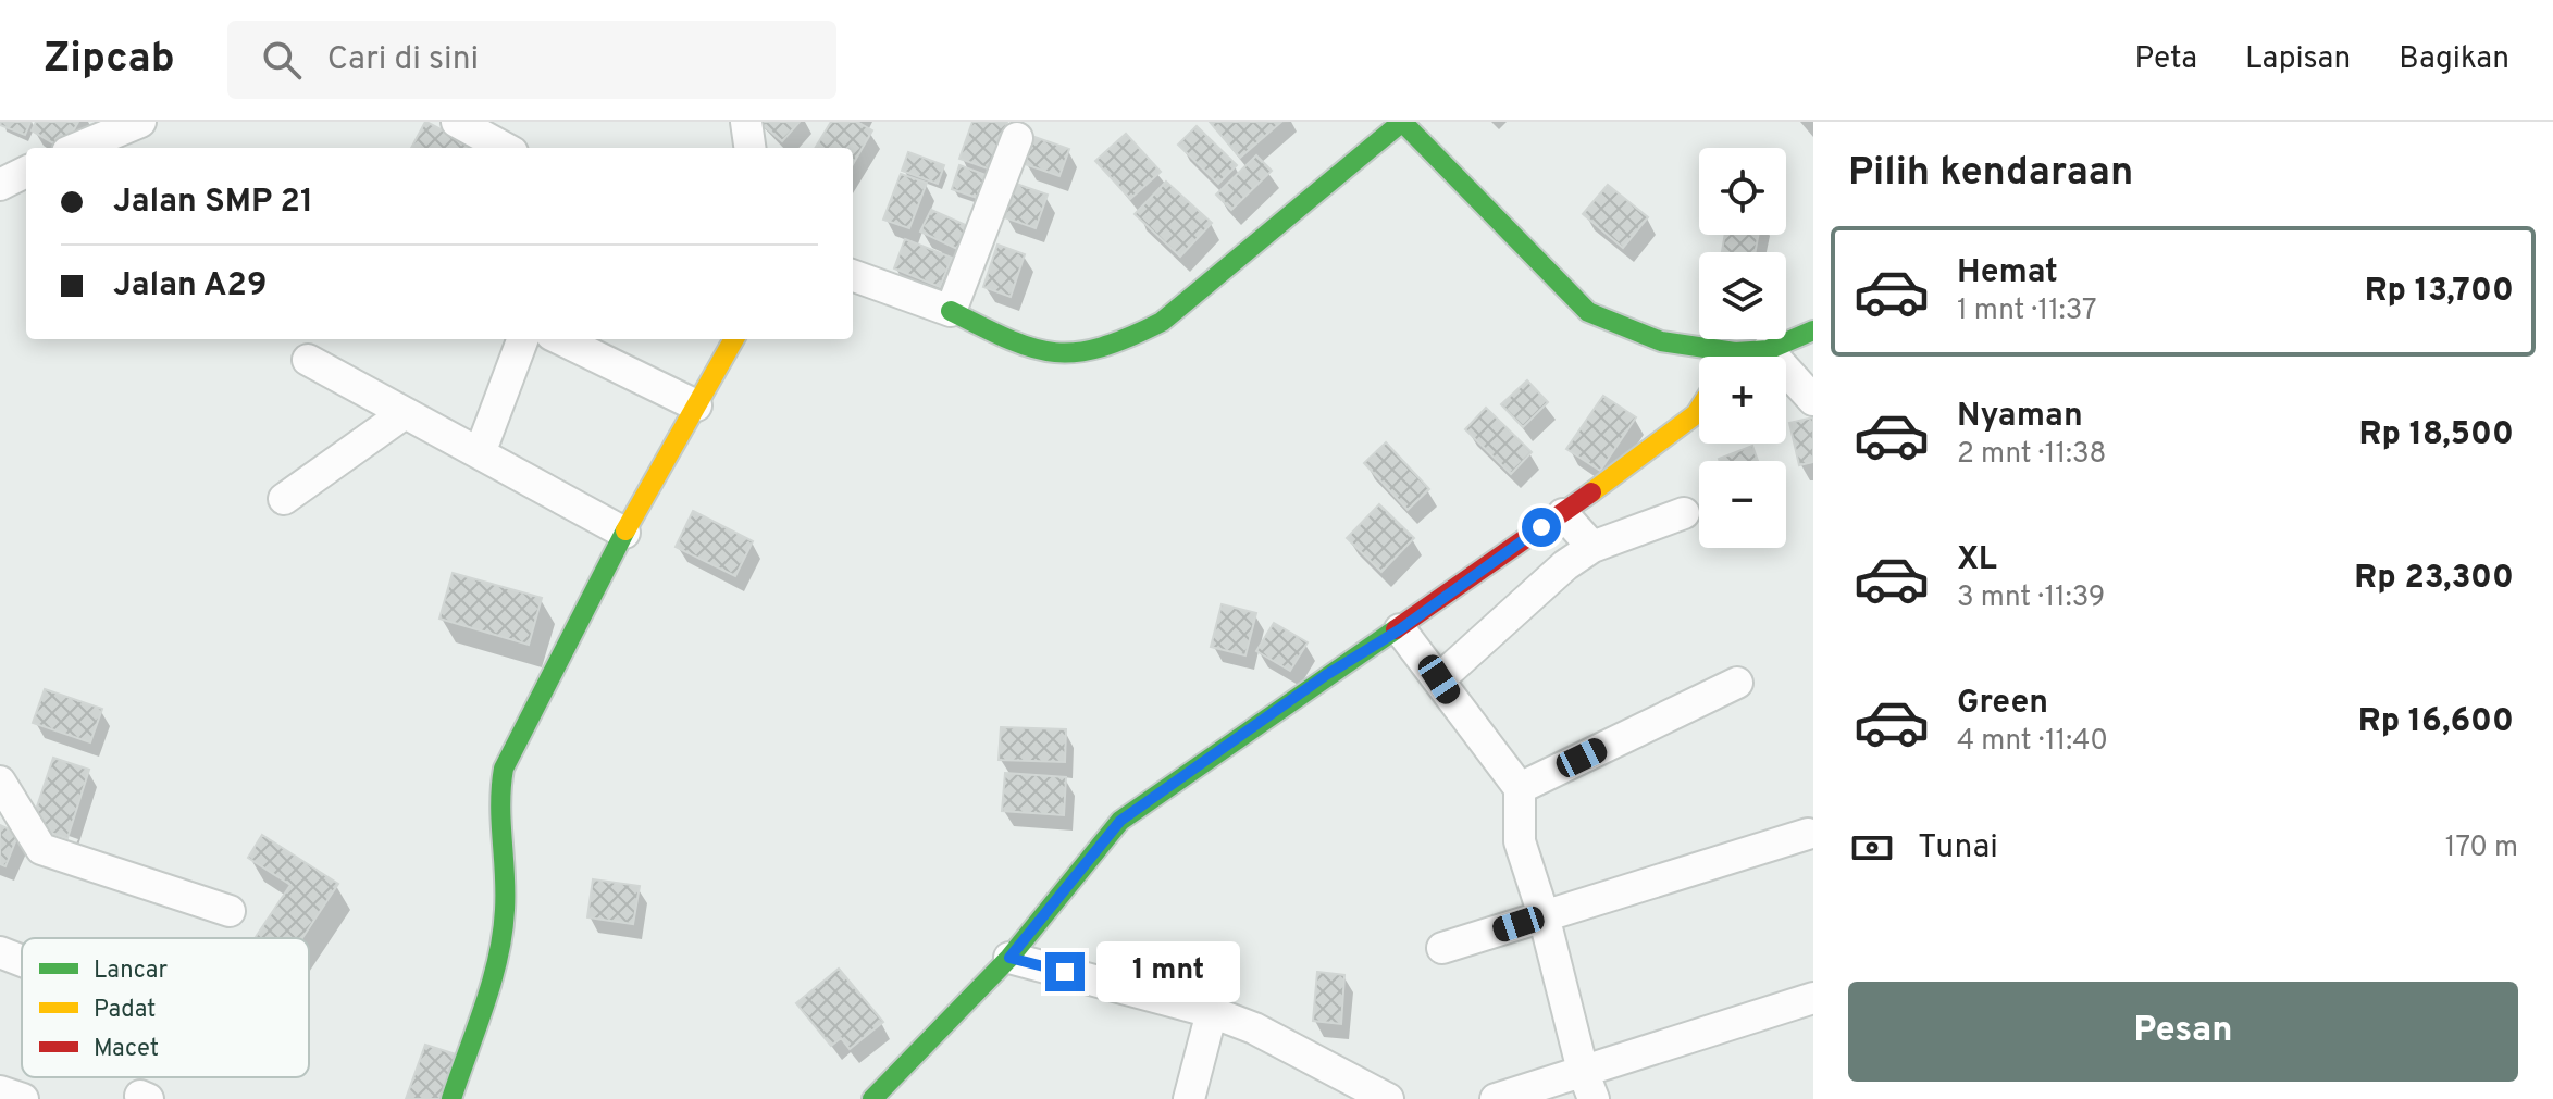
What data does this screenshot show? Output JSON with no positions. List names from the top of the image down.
{
  "legend": ["Lancar", "Padat", "Macet"],
  "page": {
    "header": "Zipcab",
    "search": "Cari di sini",
    "nav": ["Peta", "Lapisan", "Bagikan"],
    "heading": "Pilih kendaraan",
    "map_buttons": ["+", "−"],
    "banner": ["Jalan SMP 21", "Jalan A29"],
    "list": [
      {
        "name": "Hemat",
        "note": "1 mnt · 11:37",
        "value": "Rp 13,700"
      },
      {
        "name": "Nyaman",
        "note": "2 mnt · 11:38",
        "value": "Rp 18,500"
      },
      {
        "name": "XL",
        "note": "3 mnt · 11:39",
        "value": "Rp 23,300"
      },
      {
        "name": "Green",
        "note": "4 mnt · 11:40",
        "value": "Rp 16,600"
      }
    ],
    "pay": ["Tunai", "170 m"],
    "bubble": "1 mnt",
    "buttons": "Pesan"
  }
}
